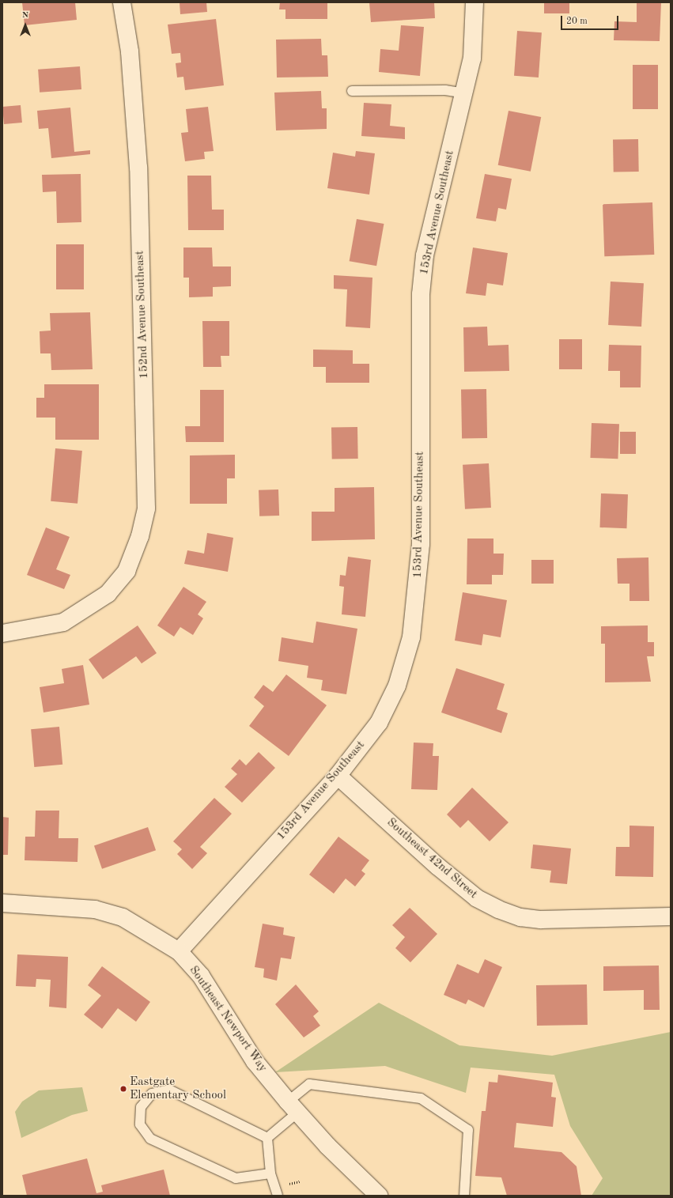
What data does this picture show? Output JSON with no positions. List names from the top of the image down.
{
  "streets": {
    "street": [
      "153rd Avenue Southeast",
      "152nd Avenue Southeast",
      "Southeast 42nd Street",
      "Southeast Newport Way"
    ]
  },
  "crossings": [
    ["153rd Avenue Southeast", "Southeast 42nd Street"],
    ["153rd Avenue Southeast", "Southeast Newport Way"]
  ],
  "places": ["Eastgate Elementary School"],
  "scale_bar": "20 m",
  "north": "top"
}
